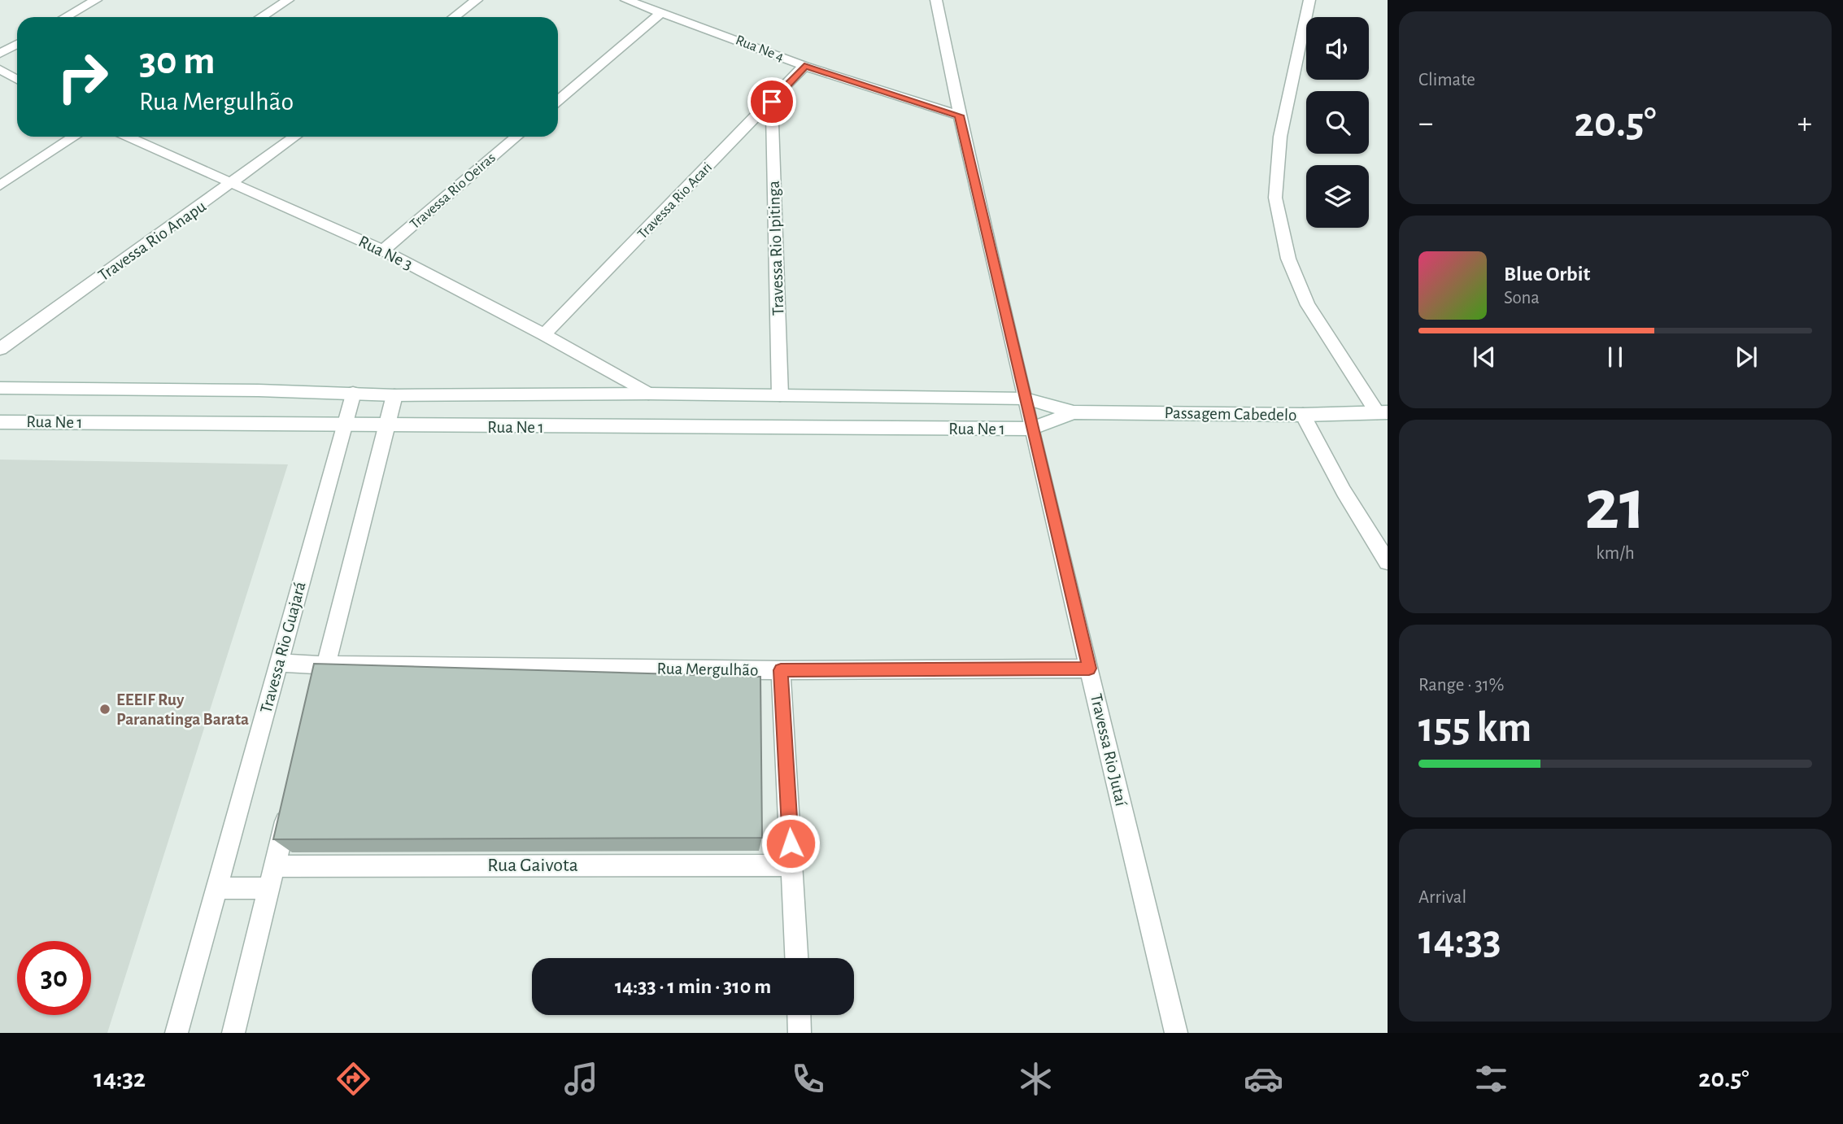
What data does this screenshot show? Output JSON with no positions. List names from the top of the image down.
{
  "streets": {
    "street": [
      "Rua Ne 4",
      "Travessa Rio Oeiras",
      "Travessa Rio Acari",
      "Travessa Rio Anapu",
      "Travessa Rio Ipitinga",
      "Rua Ne 3",
      "Passagem Cabedelo",
      "Rua Ne 1",
      "Travessa Rio Guajará",
      "Rua Mergulhão",
      "Travessa Rio Jutaí",
      "Rua Gaivota"
    ]
  },
  "crossings": [
    ["Rua Ne 4", "Travessa Rio Acari"],
    ["Rua Ne 4", "Travessa Rio Jutaí"],
    ["Travessa Rio Oeiras", "Rua Ne 3"],
    ["Travessa Rio Acari", "Travessa Rio Ipitinga"],
    ["Travessa Rio Acari", "Rua Ne 3"],
    ["Travessa Rio Anapu", "Rua Ne 3"],
    ["Travessa Rio Ipitinga", "Rua Ne 1"],
    ["Rua Ne 3", "Rua Ne 1"],
    ["Passagem Cabedelo", "Rua Ne 1"],
    ["Passagem Cabedelo", "Travessa Rio Jutaí"],
    ["Rua Ne 1", "Travessa Rio Guajará"],
    ["Rua Ne 1", "Travessa Rio Jutaí"],
    ["Travessa Rio Guajará", "Rua Mergulhão"],
    ["Rua Mergulhão", "Travessa Rio Jutaí"]
  ],
  "places": ["EEEIF Ruy Paranatinga Barata"],
  "page": {
    "tile": [
      "Climate",
      ["21", "km/h"],
      ["Range · 31%", "155 km"],
      ["Arrival", "14:33"]
    ],
    "turn": ["30 m", "Rua Mergulhão"],
    "heat": ["−", "20.5°", "+"],
    "song": ["Blue Orbit", "Sona"],
    "limit": "30",
    "trip": "14:33 · 1 min · 310 m",
    "tabs": ["14:32", "20.5°"]
  }
}
